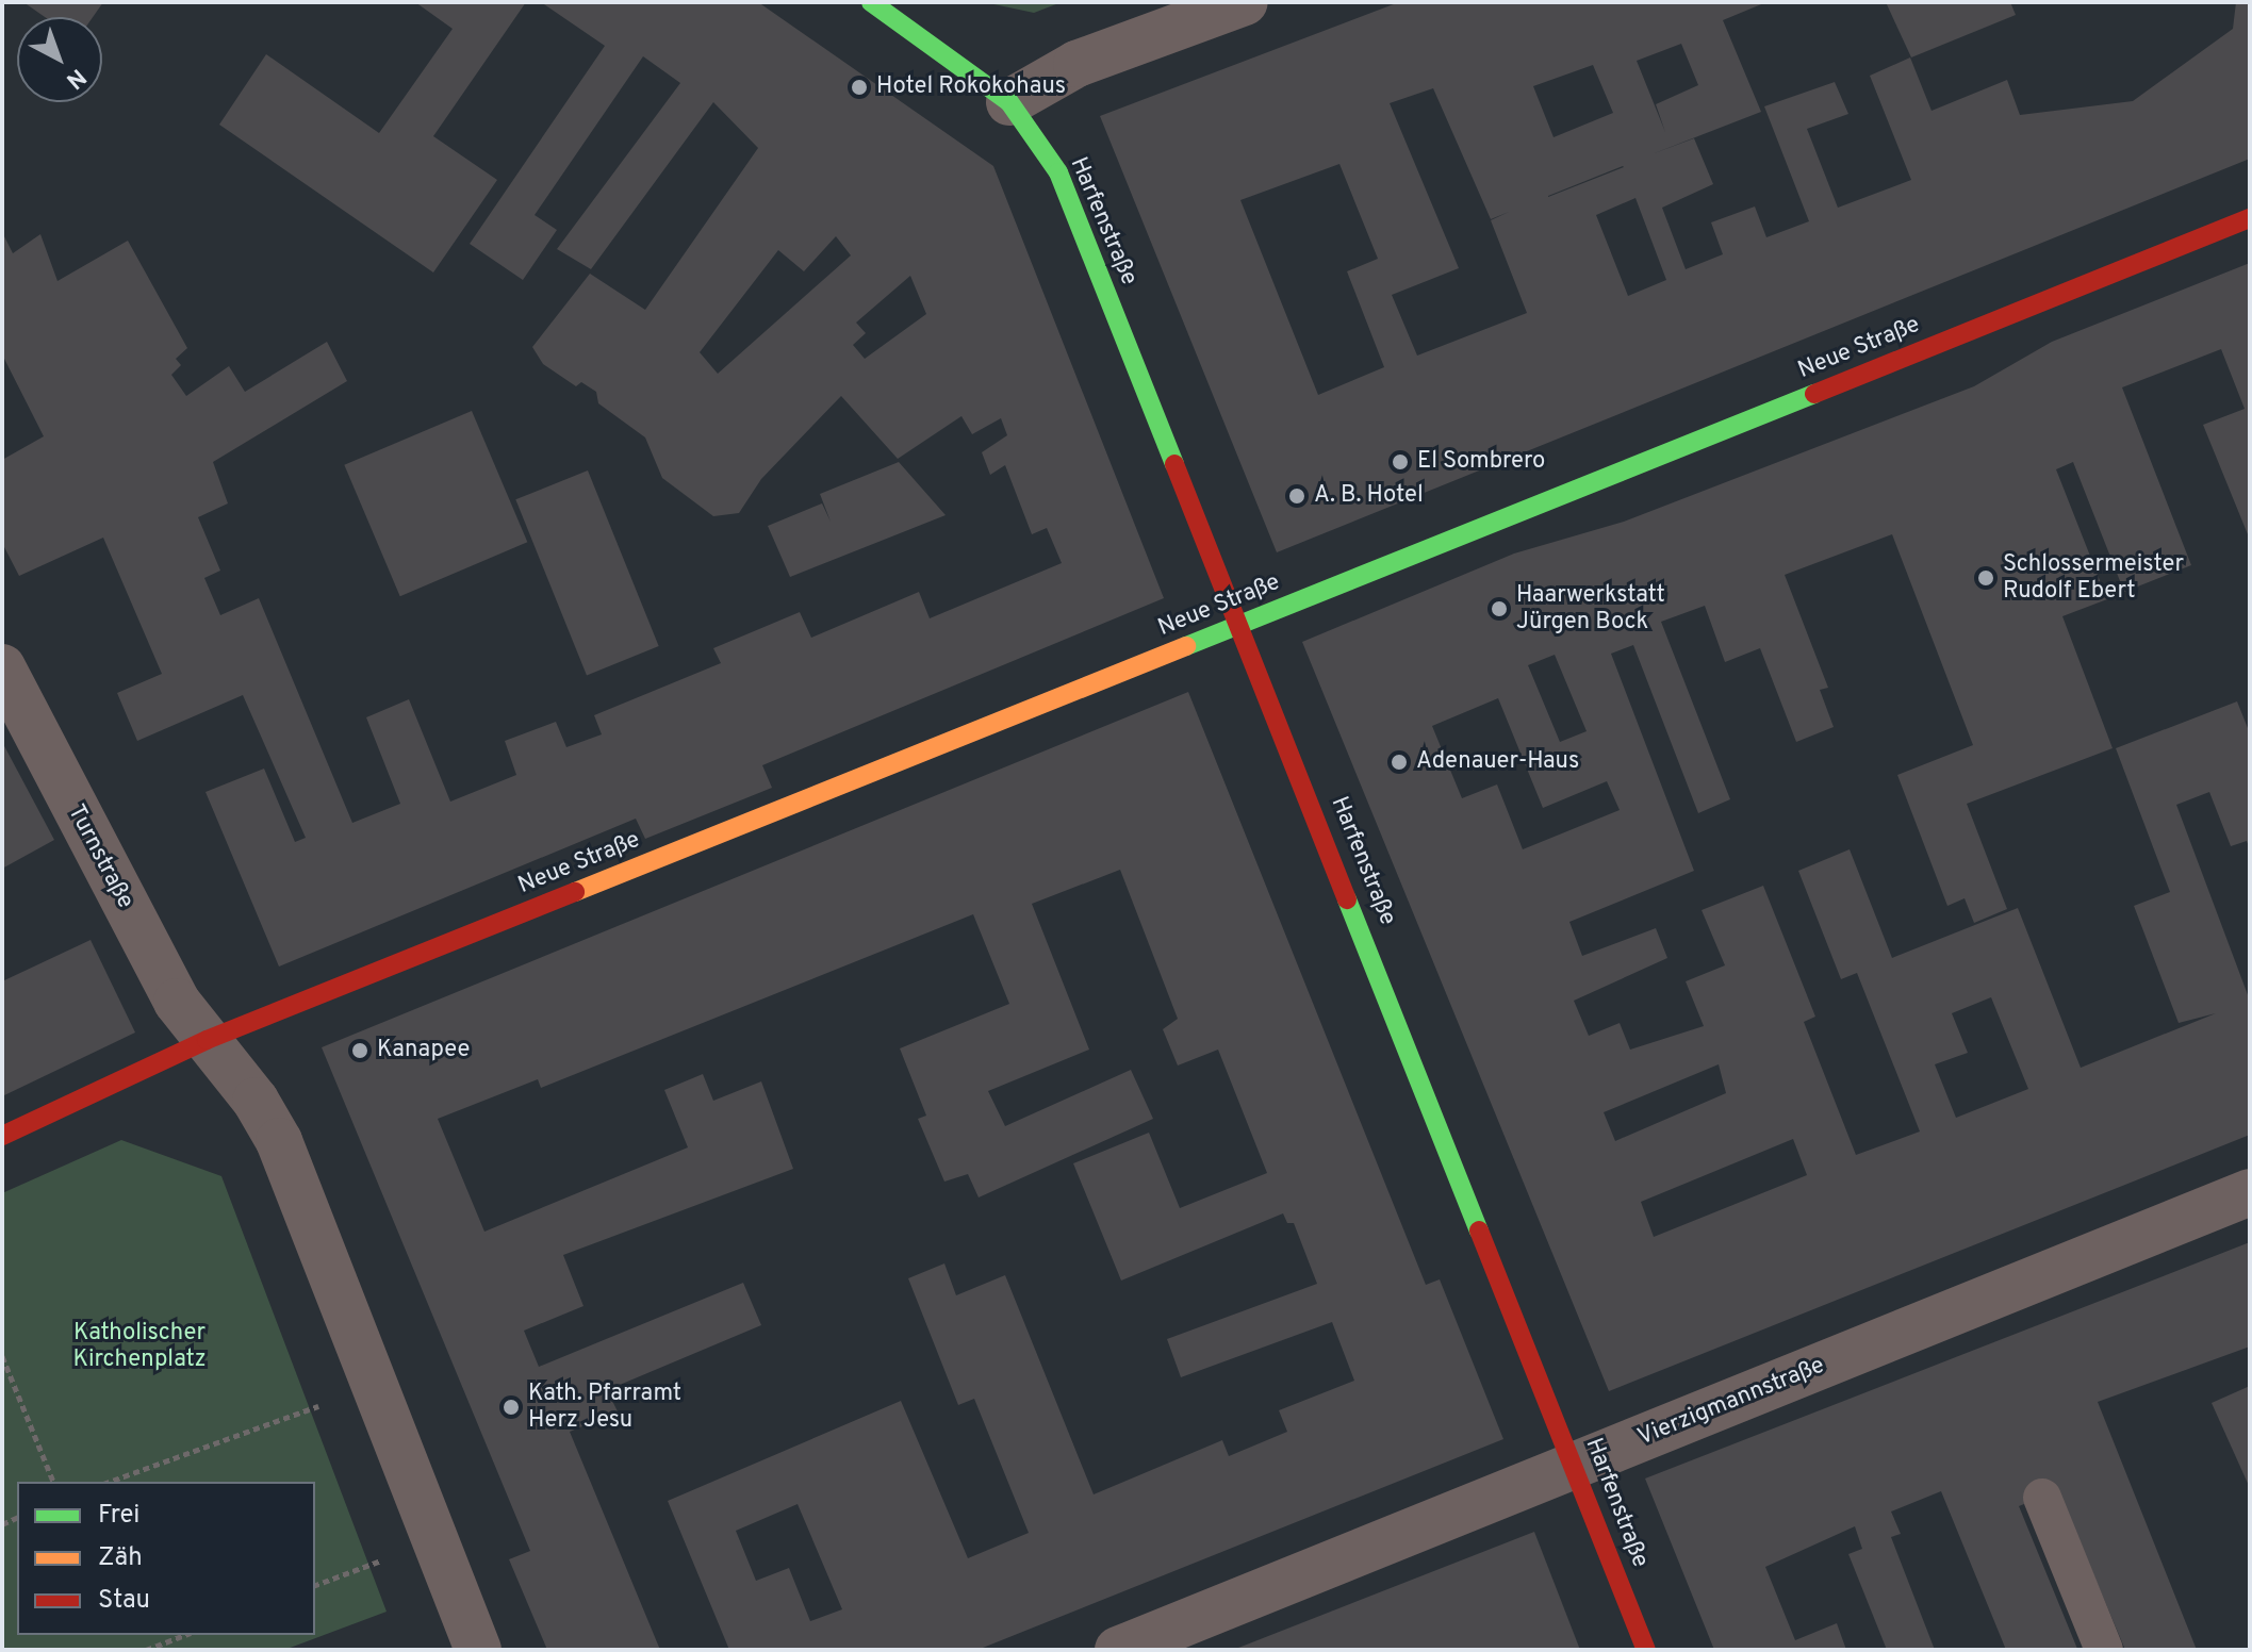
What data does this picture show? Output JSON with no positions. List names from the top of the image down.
{
  "streets": {
    "street": [
      "Harfenstraße",
      "Neue Straße",
      "Turnstraße",
      "Vierzigmannstraße"
    ]
  },
  "crossings": [
    ["Harfenstraße", "Neue Straße"],
    ["Harfenstraße", "Vierzigmannstraße"],
    ["Neue Straße", "Turnstraße"]
  ],
  "parks": ["Katholischer Kirchenplatz"],
  "places": [
    "Hotel Rokokohaus",
    "El Sombrero",
    "A. B. Hotel",
    "Schlossermeister Rudolf Ebert",
    "Haarwerkstatt Jürgen Bock",
    "Adenauer-Haus",
    "Kanapee",
    "Kath. Pfarramt Herz Jesu"
  ],
  "legend": ["Frei", "Zäh", "Stau"],
  "north": "bottom right"
}
